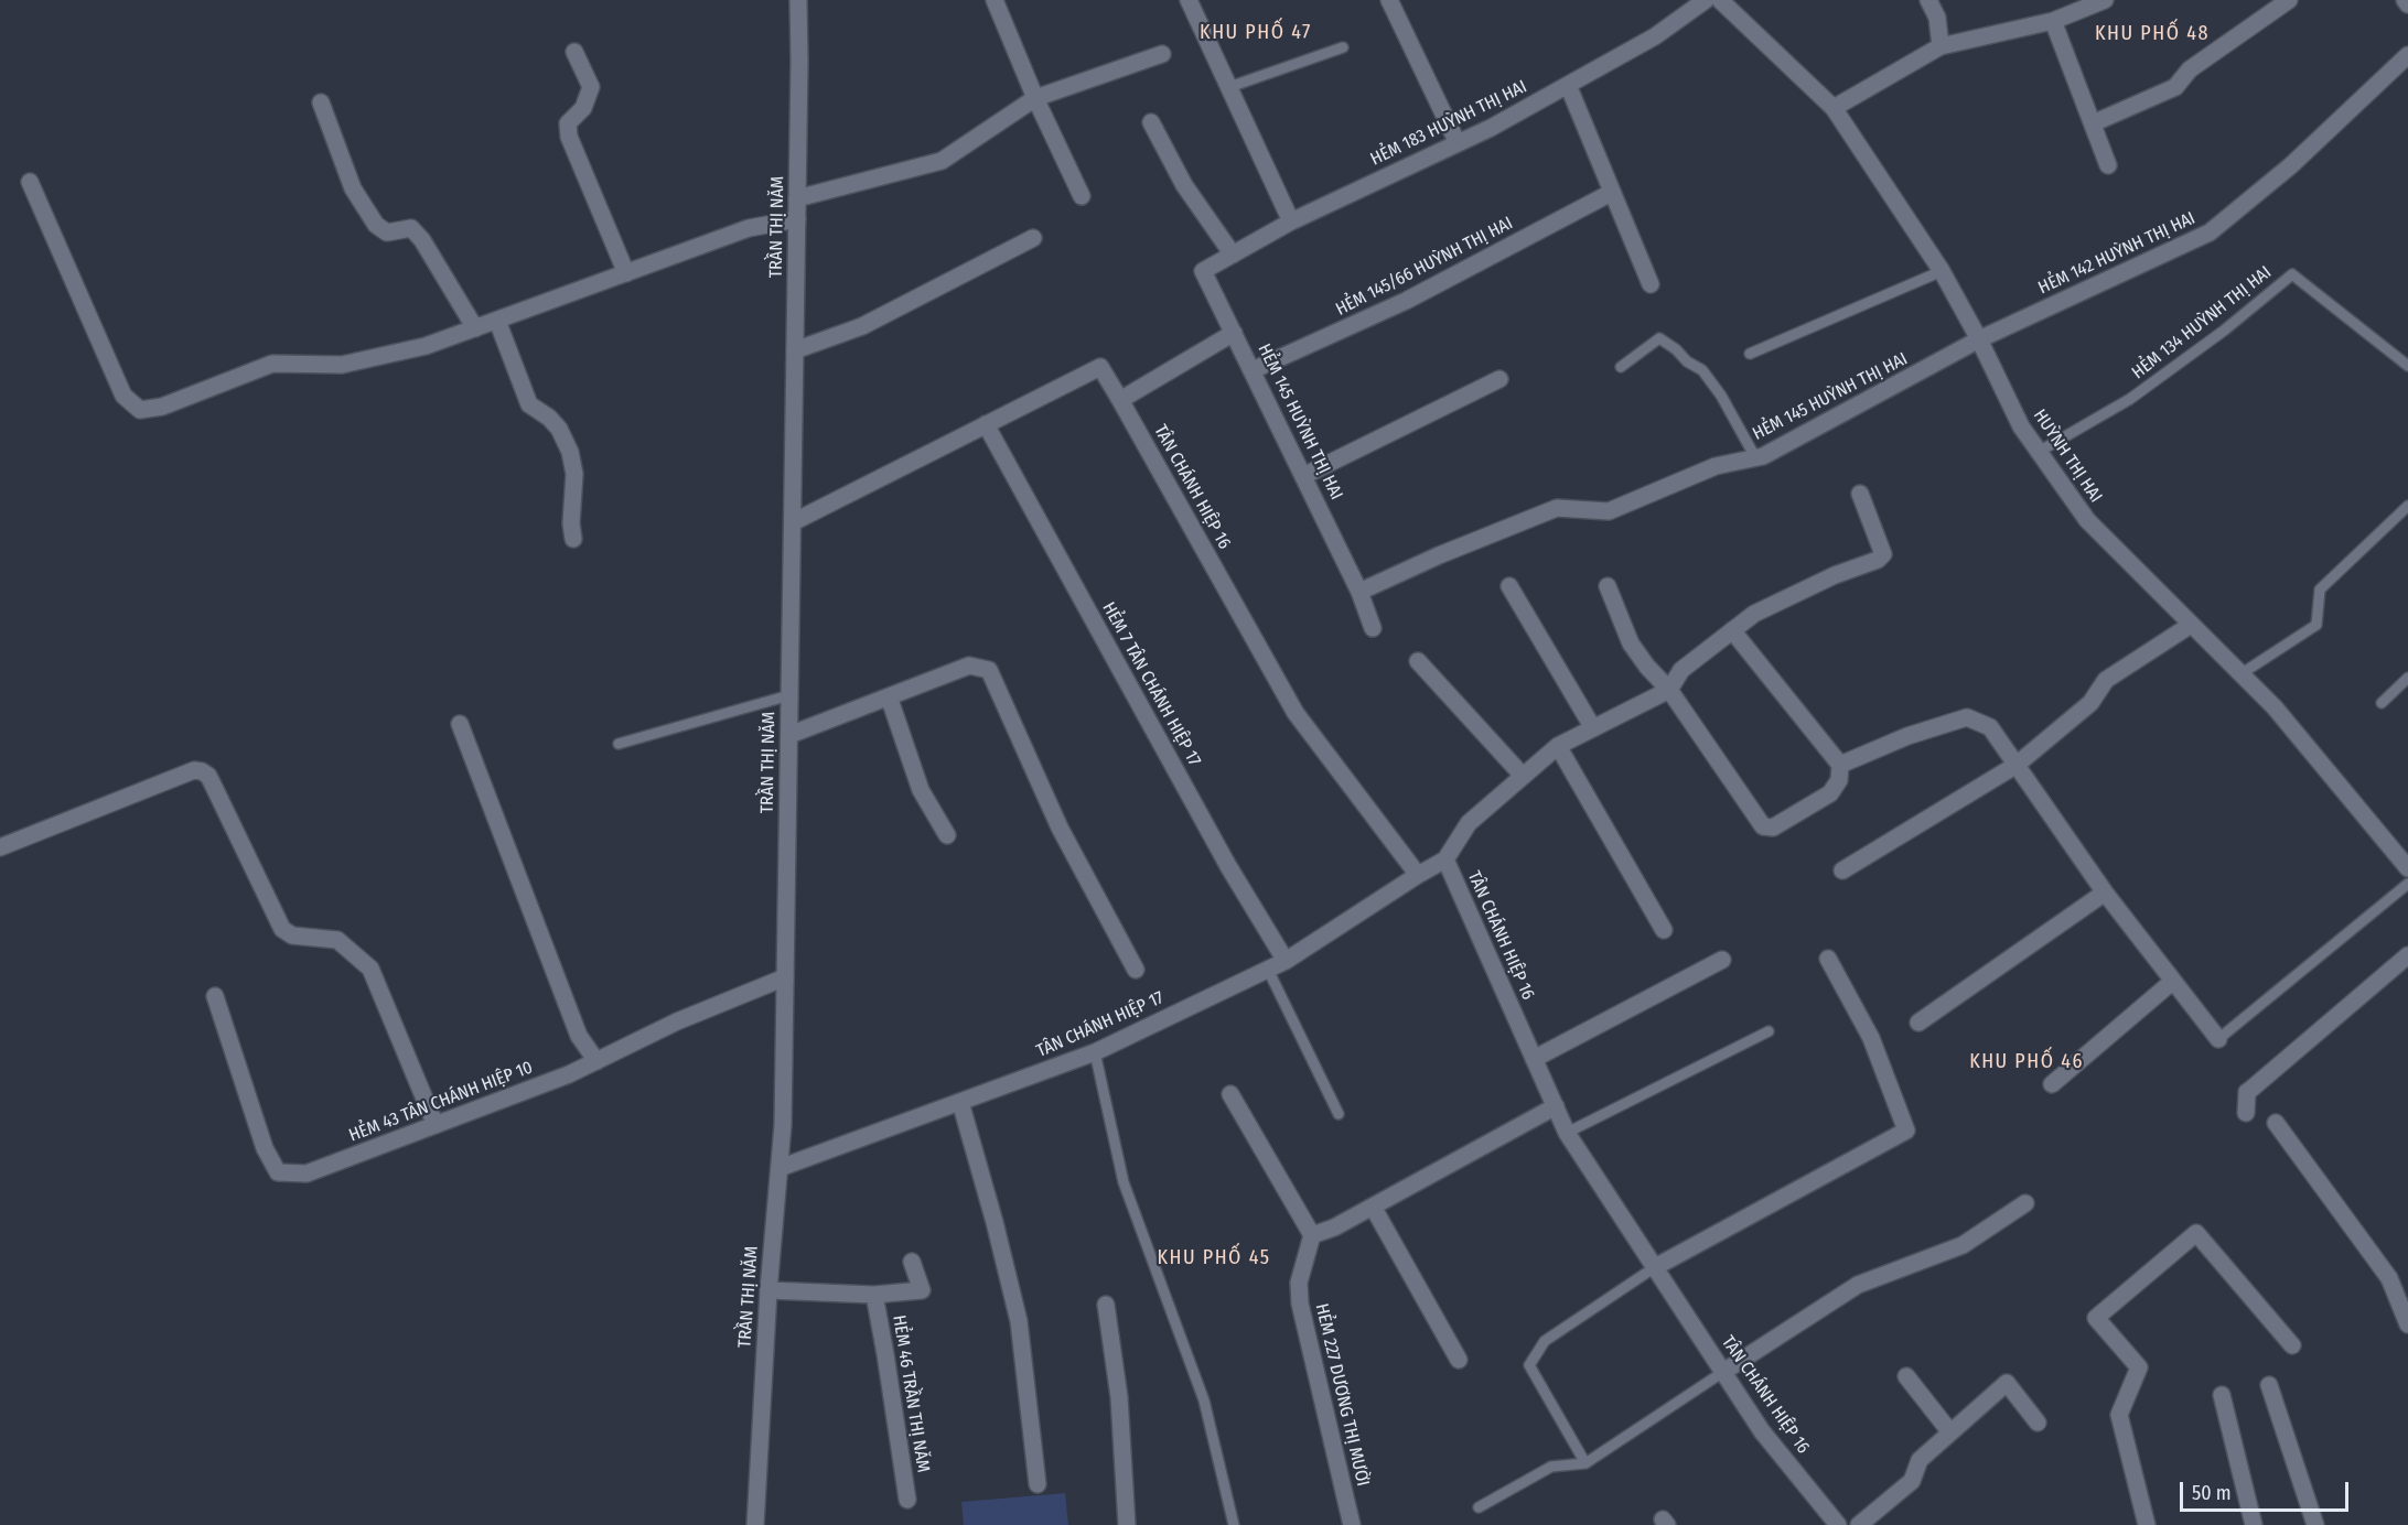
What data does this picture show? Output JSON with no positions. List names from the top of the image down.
{
  "streets": {
    "street": [
      "HẺM 183 HUỲNH THỊ HAI",
      "TRẦN THỊ NĂM",
      "HẺM 142 HUỲNH THỊ HAI",
      "HẺM 145/66 HUỲNH THỊ HAI",
      "HẺM 145 HUỲNH THỊ HAI",
      "HUỲNH THỊ HAI",
      "TÂN CHÁNH HIỆP 16",
      "HẺM 7 TÂN CHÁNH HIỆP 17",
      "TÂN CHÁNH HIỆP 17",
      "HẺM 43 TÂN CHÁNH HIỆP 10",
      "HẺM 46 TRẦN THỊ NĂM",
      "HẺM 227 DƯƠNG THỊ MƯỜI"
    ],
    "lane": ["HẺM 134 HUỲNH THỊ HAI"]
  },
  "crossings": [
    ["HẺM 183 HUỲNH THỊ HAI", "HẺM 145 HUỲNH THỊ HAI"],
    ["TRẦN THỊ NĂM", "TÂN CHÁNH HIỆP 17"],
    ["TRẦN THỊ NĂM", "HẺM 43 TÂN CHÁNH HIỆP 10"],
    ["TRẦN THỊ NĂM", "HẺM 46 TRẦN THỊ NĂM"],
    ["HẺM 142 HUỲNH THỊ HAI", "HẺM 145 HUỲNH THỊ HAI"],
    ["HẺM 142 HUỲNH THỊ HAI", "HUỲNH THỊ HAI"],
    ["HẺM 145/66 HUỲNH THỊ HAI", "HẺM 145 HUỲNH THỊ HAI"],
    ["HẺM 134 HUỲNH THỊ HAI", "HUỲNH THỊ HAI"],
    ["HẺM 145 HUỲNH THỊ HAI", "HUỲNH THỊ HAI"],
    ["TÂN CHÁNH HIỆP 16", "HẺM 7 TÂN CHÁNH HIỆP 17"],
    ["TÂN CHÁNH HIỆP 16", "TÂN CHÁNH HIỆP 17"],
    ["HẺM 7 TÂN CHÁNH HIỆP 17", "TÂN CHÁNH HIỆP 17"]
  ],
  "districts": [
    "KHU PHỐ 47",
    "KHU PHỐ 48",
    "KHU PHỐ 46",
    "KHU PHỐ 45"
  ],
  "scale_bar": "50 m"
}
